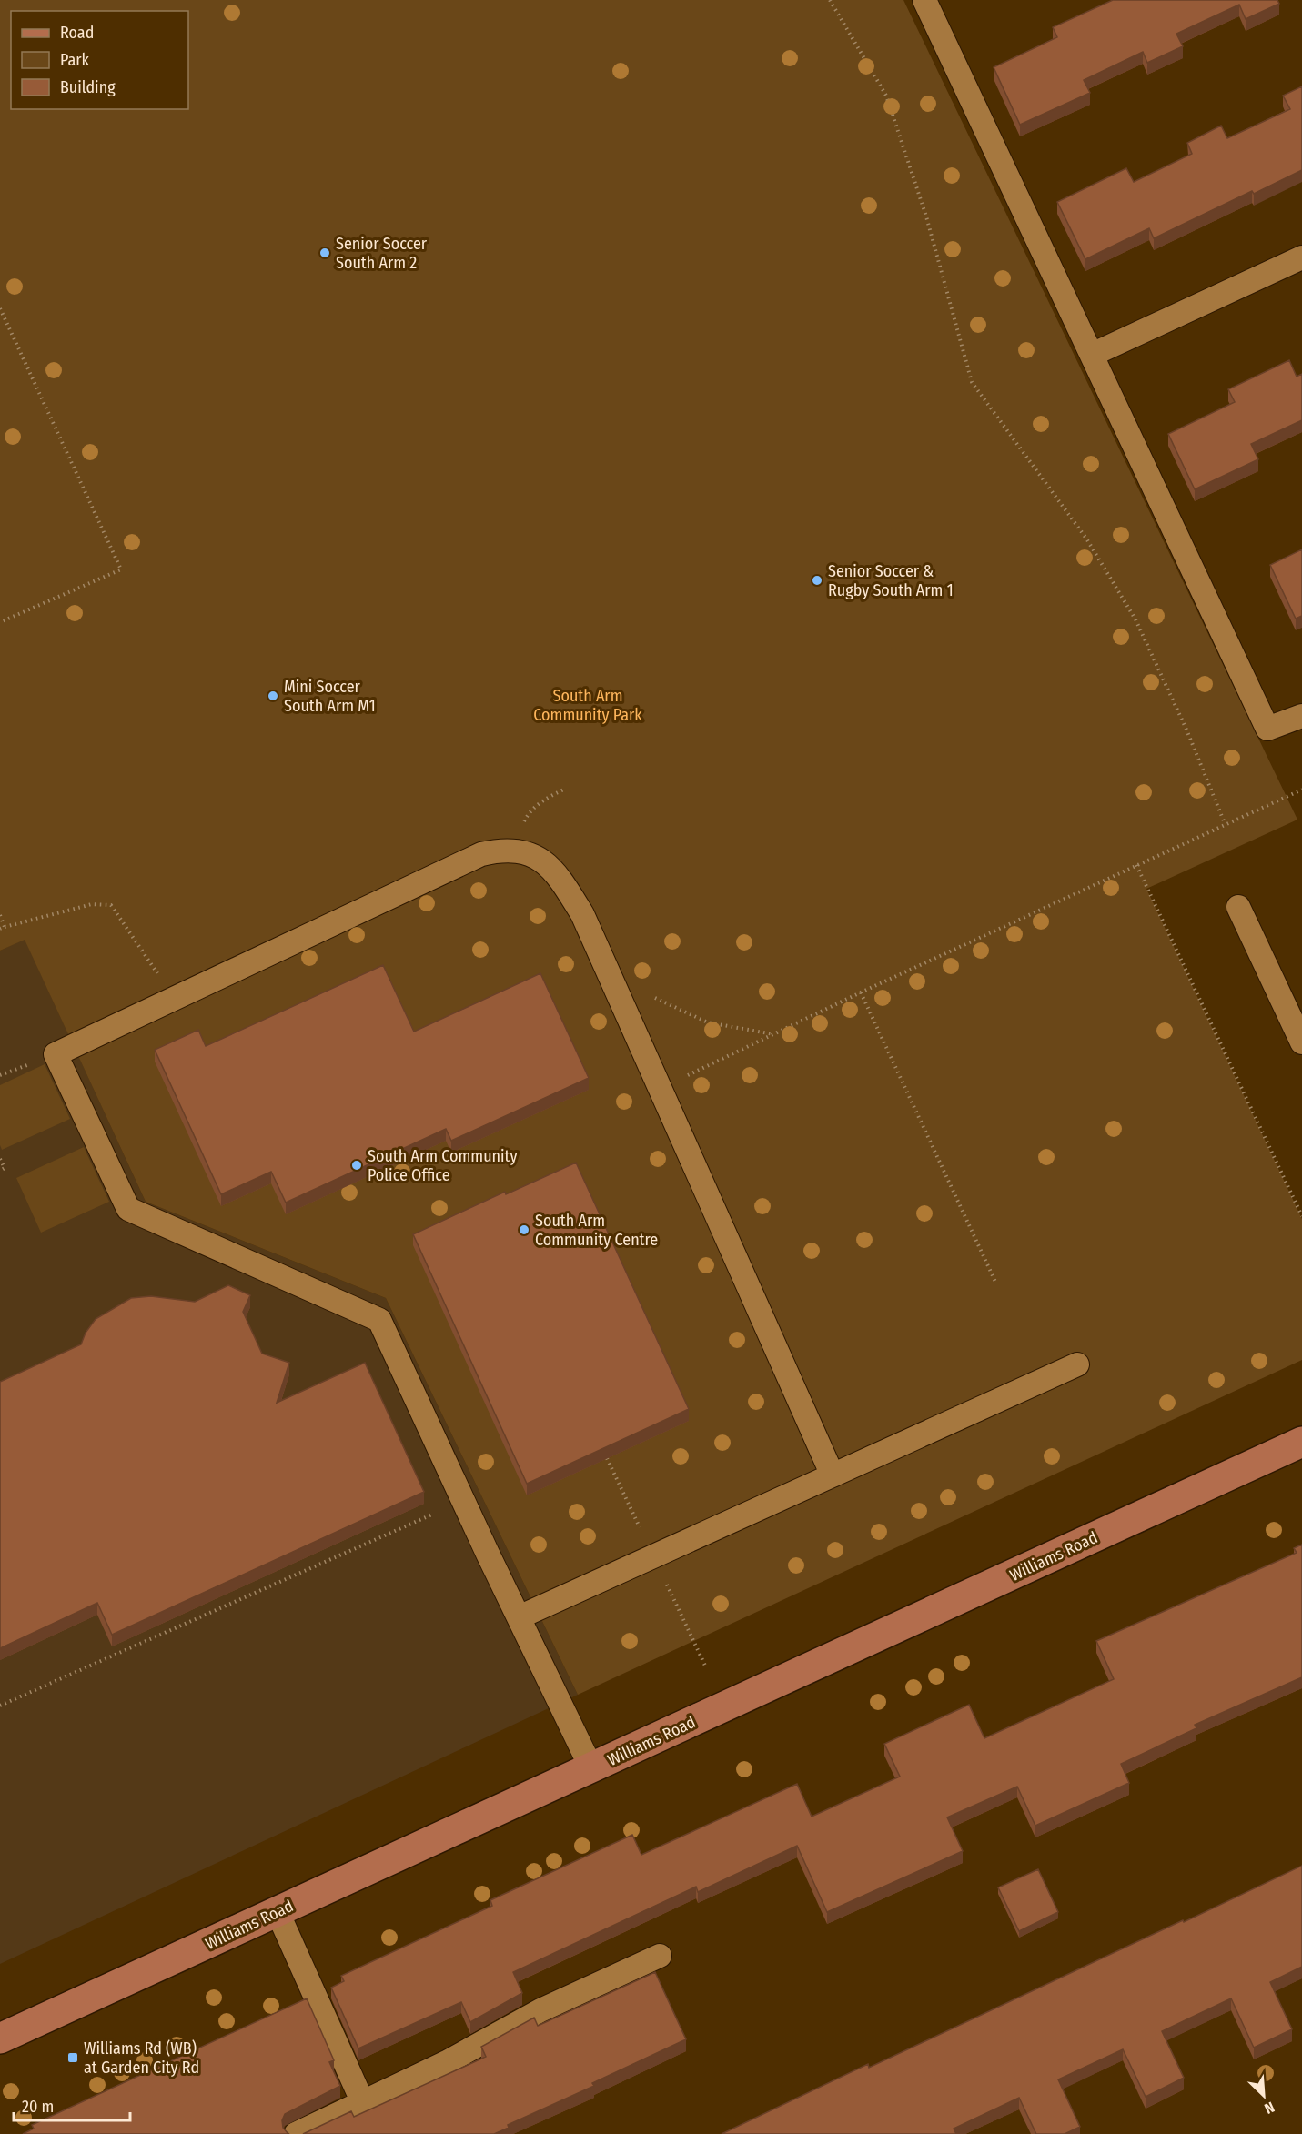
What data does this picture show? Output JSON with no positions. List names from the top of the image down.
{
  "streets": {
    "street": ["Williams Road"]
  },
  "parks": ["South Arm Community Park"],
  "places": {
    "other": [
      "Senior Soccer South Arm 2",
      "Senior Soccer & Rugby South Arm 1",
      "Mini Soccer South Arm M1",
      "South Arm Community Police Office",
      "South Arm Community Centre"
    ],
    "transit": ["Williams Rd (WB) at Garden City Rd"]
  },
  "legend": ["Road", "Park", "Building"],
  "scale_bar": "20 m",
  "north": "bottom right"
}
